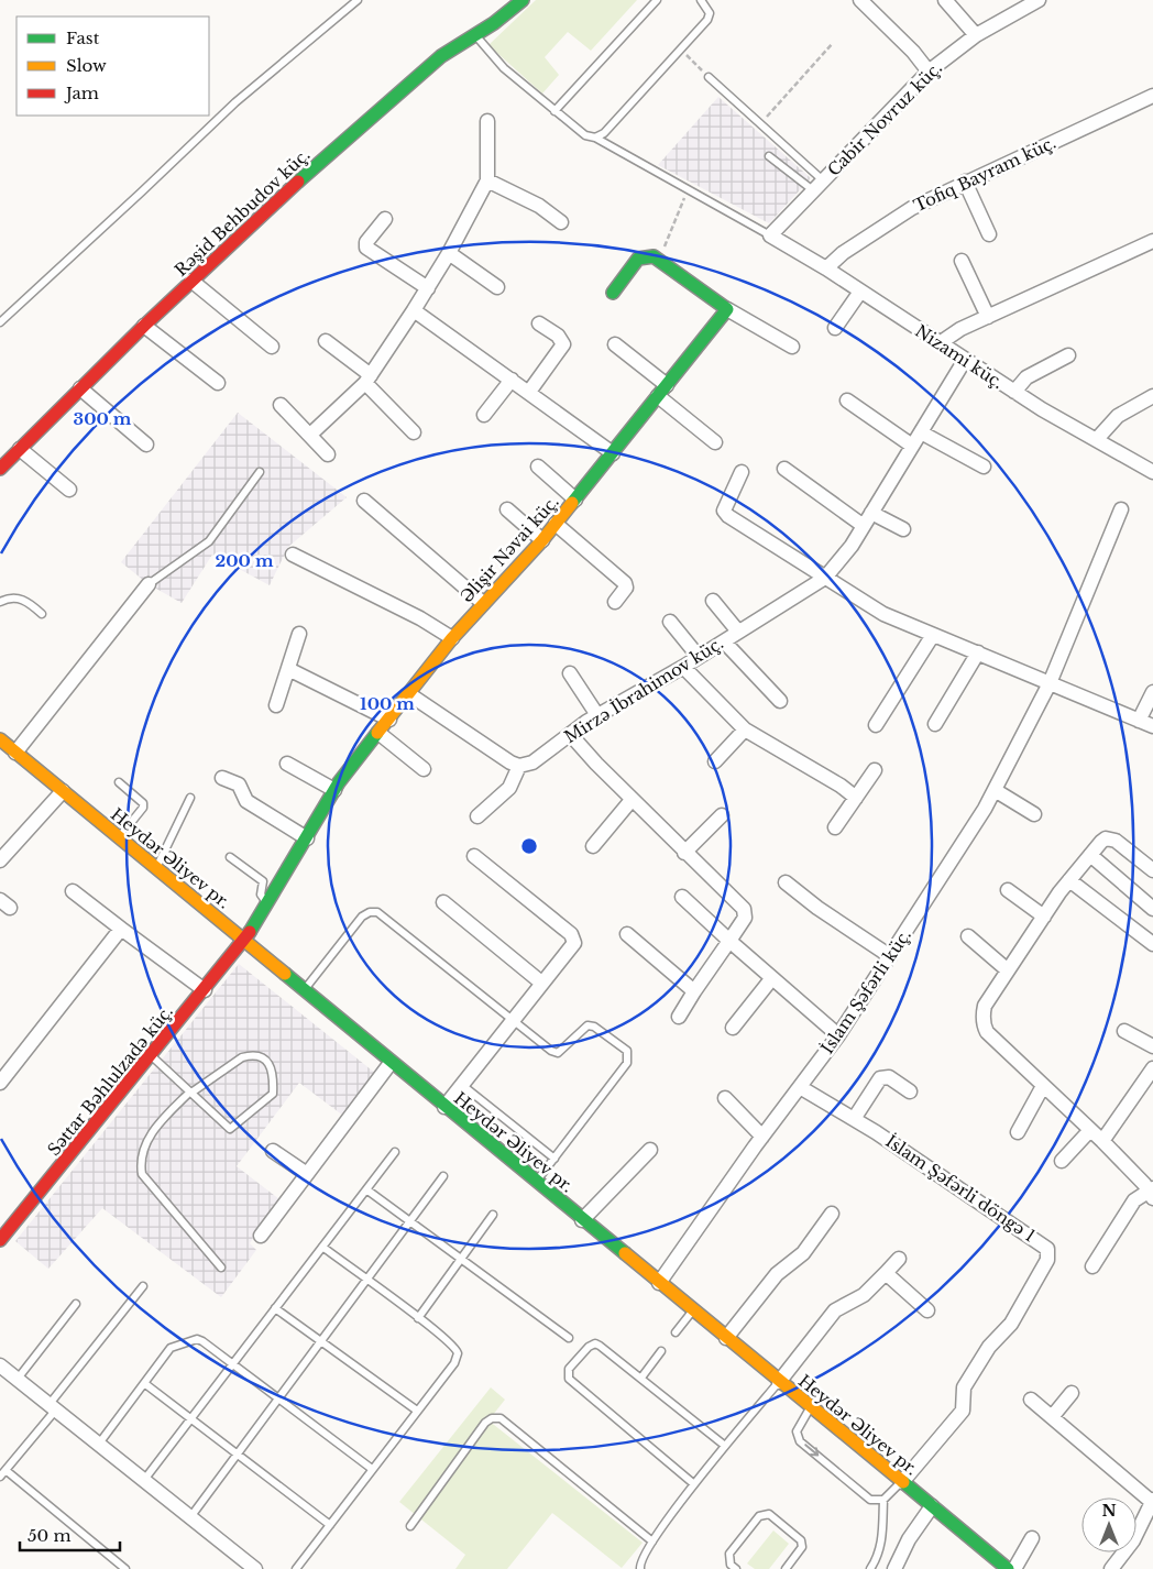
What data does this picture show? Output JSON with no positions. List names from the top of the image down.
{
  "streets": {
    "street": [
      "Cabir Novruz küç.",
      "Tofiq Bayram küç.",
      "Rəşid Behbudov küç.",
      "Nizami küç.",
      "Əlişir Nəvai küç.",
      "Mirzə İbrahimov küç.",
      "Heydər Əliyev pr.",
      "İslam Şəfərli küç.",
      "Səttar Bəhlulzadə küç.",
      "İslam Şəfərli döngə 1"
    ]
  },
  "crossings": [
    ["Cabir Novruz küç.", "Nizami küç."],
    ["Tofiq Bayram küç.", "Nizami küç."],
    ["Nizami küç.", "Mirzə İbrahimov küç."],
    ["Əlişir Nəvai küç.", "Heydər Əliyev pr."],
    ["Əlişir Nəvai küç.", "Səttar Bəhlulzadə küç."],
    ["Heydər Əliyev pr.", "İslam Şəfərli küç."],
    ["Heydər Əliyev pr.", "Səttar Bəhlulzadə küç."],
    ["Heydər Əliyev pr.", "İslam Şəfərli döngə 1"],
    ["İslam Şəfərli küç.", "İslam Şəfərli döngə 1"]
  ],
  "legend": ["Fast", "Slow", "Jam"],
  "scale_bar": "50 m",
  "north": "top",
  "rings": ["300 m", "200 m", "100 m"]
}
